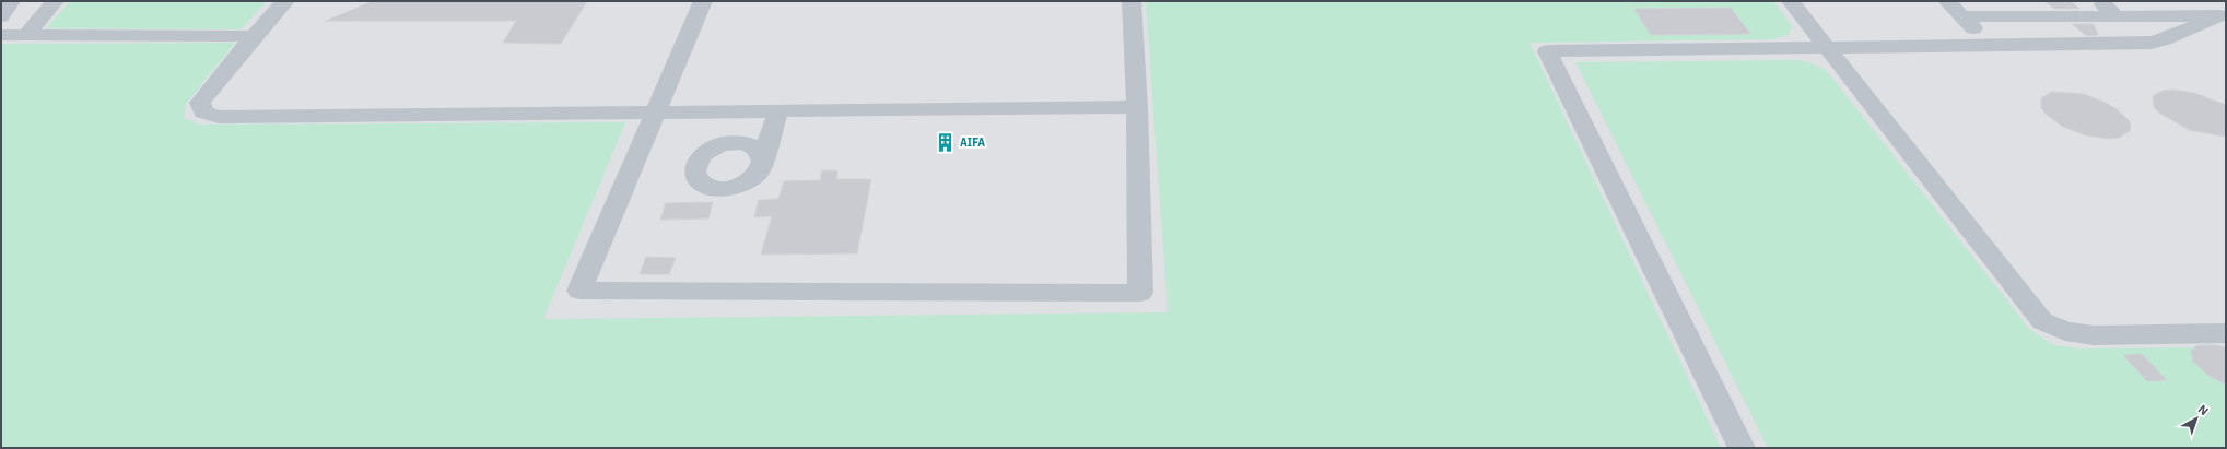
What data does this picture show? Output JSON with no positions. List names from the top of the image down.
{
  "places": {
    "building": ["AIFA"]
  },
  "north": "top right"
}
